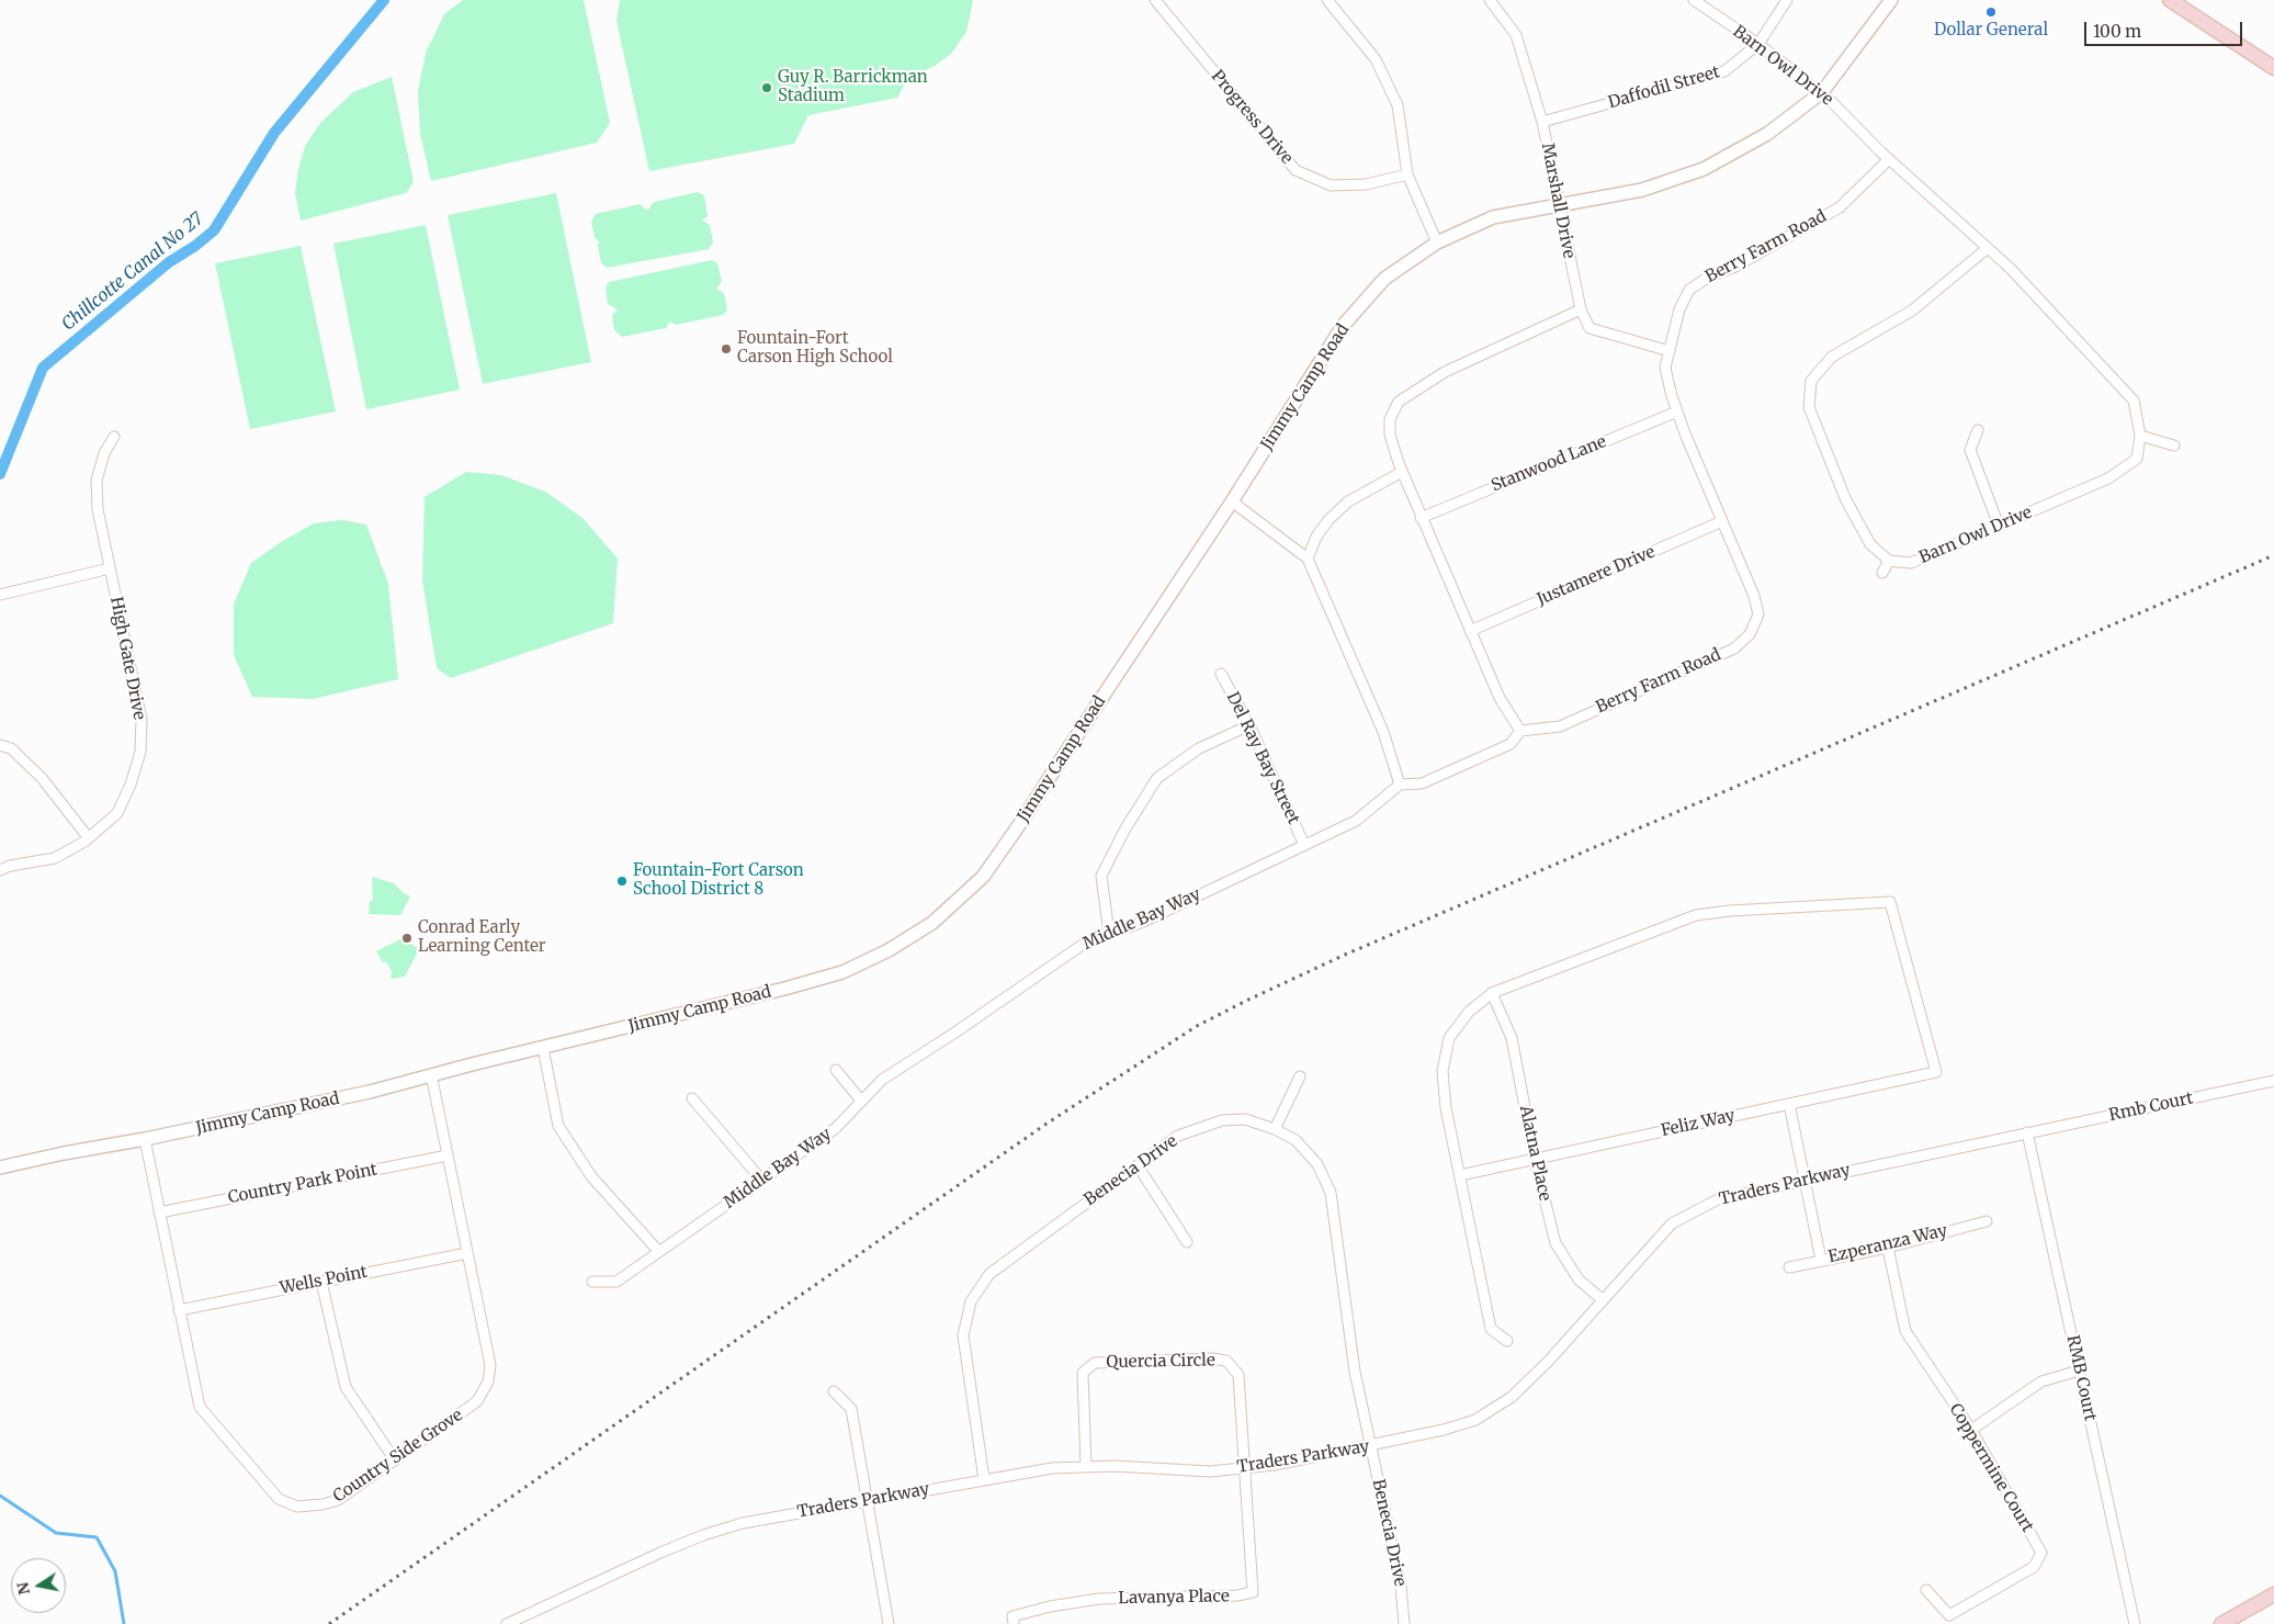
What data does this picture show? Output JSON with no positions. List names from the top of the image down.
{
  "streets": {
    "street": [
      "Barn Owl Drive",
      "Daffodil Street",
      "Progress Drive",
      "Marshall Drive",
      "Berry Farm Road",
      "Jimmy Camp Road",
      "Stanwood Lane",
      "Justamere Drive",
      "High Gate Drive",
      "Del Ray Bay Street",
      "Middle Bay Way",
      "Rmb Court",
      "Feliz Way",
      "Alatna Place",
      "Benecia Drive",
      "Country Park Point",
      "Traders Parkway",
      "Ezperanza Way",
      "Wells Point",
      "Quercia Circle",
      "RMB Court",
      "Country Side Grove",
      "Coppermine Court",
      "Lavanya Place"
    ]
  },
  "crossings": [
    ["Barn Owl Drive", "Daffodil Street"],
    ["Barn Owl Drive", "Berry Farm Road"],
    ["Barn Owl Drive", "Jimmy Camp Road"],
    ["Daffodil Street", "Marshall Drive"],
    ["Marshall Drive", "Berry Farm Road"],
    ["Marshall Drive", "Jimmy Camp Road"],
    ["Berry Farm Road", "Stanwood Lane"],
    ["Berry Farm Road", "Justamere Drive"],
    ["Jimmy Camp Road", "Country Side Grove"],
    ["Del Ray Bay Street", "Middle Bay Way"],
    ["Rmb Court", "Traders Parkway"],
    ["Rmb Court", "RMB Court"],
    ["Feliz Way", "Alatna Place"],
    ["Alatna Place", "Traders Parkway"],
    ["Benecia Drive", "Traders Parkway"],
    ["Country Park Point", "Country Side Grove"],
    ["Traders Parkway", "Quercia Circle"],
    ["Traders Parkway", "RMB Court"],
    ["Traders Parkway", "Lavanya Place"],
    ["Ezperanza Way", "Coppermine Court"],
    ["Wells Point", "Country Side Grove"],
    ["Quercia Circle", "Lavanya Place"]
  ],
  "water": ["Chillcotte Canal No 27"],
  "places": [
    "Dollar General",
    "Guy R. Barrickman Stadium",
    "Fountain-Fort Carson High School",
    "Fountain-Fort Carson School District 8",
    "Conrad Early Learning Center"
  ],
  "scale_bar": "100 m",
  "north": "left"
}
